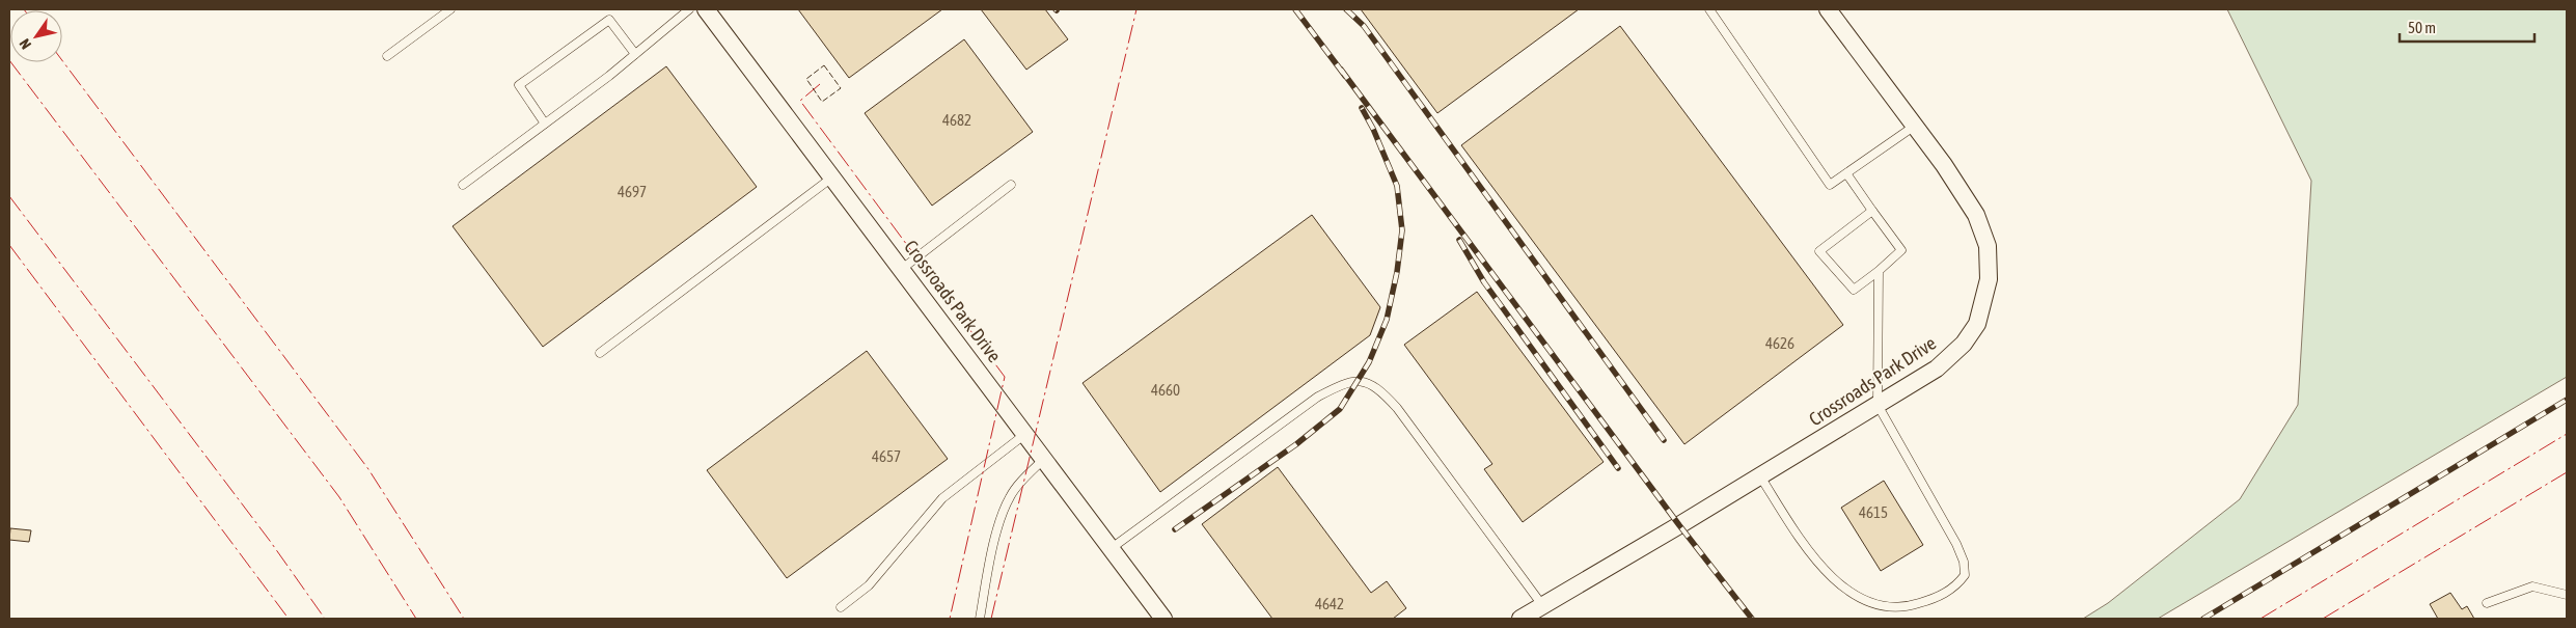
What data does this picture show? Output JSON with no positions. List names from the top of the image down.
{
  "streets": {
    "street": ["Crossroads Park Drive"]
  },
  "house_numbers": [
    "4682",
    "4697",
    "4626",
    "4660",
    "4657",
    "4615",
    "4642"
  ],
  "scale_bar": "50 m",
  "north": "bottom left"
}
